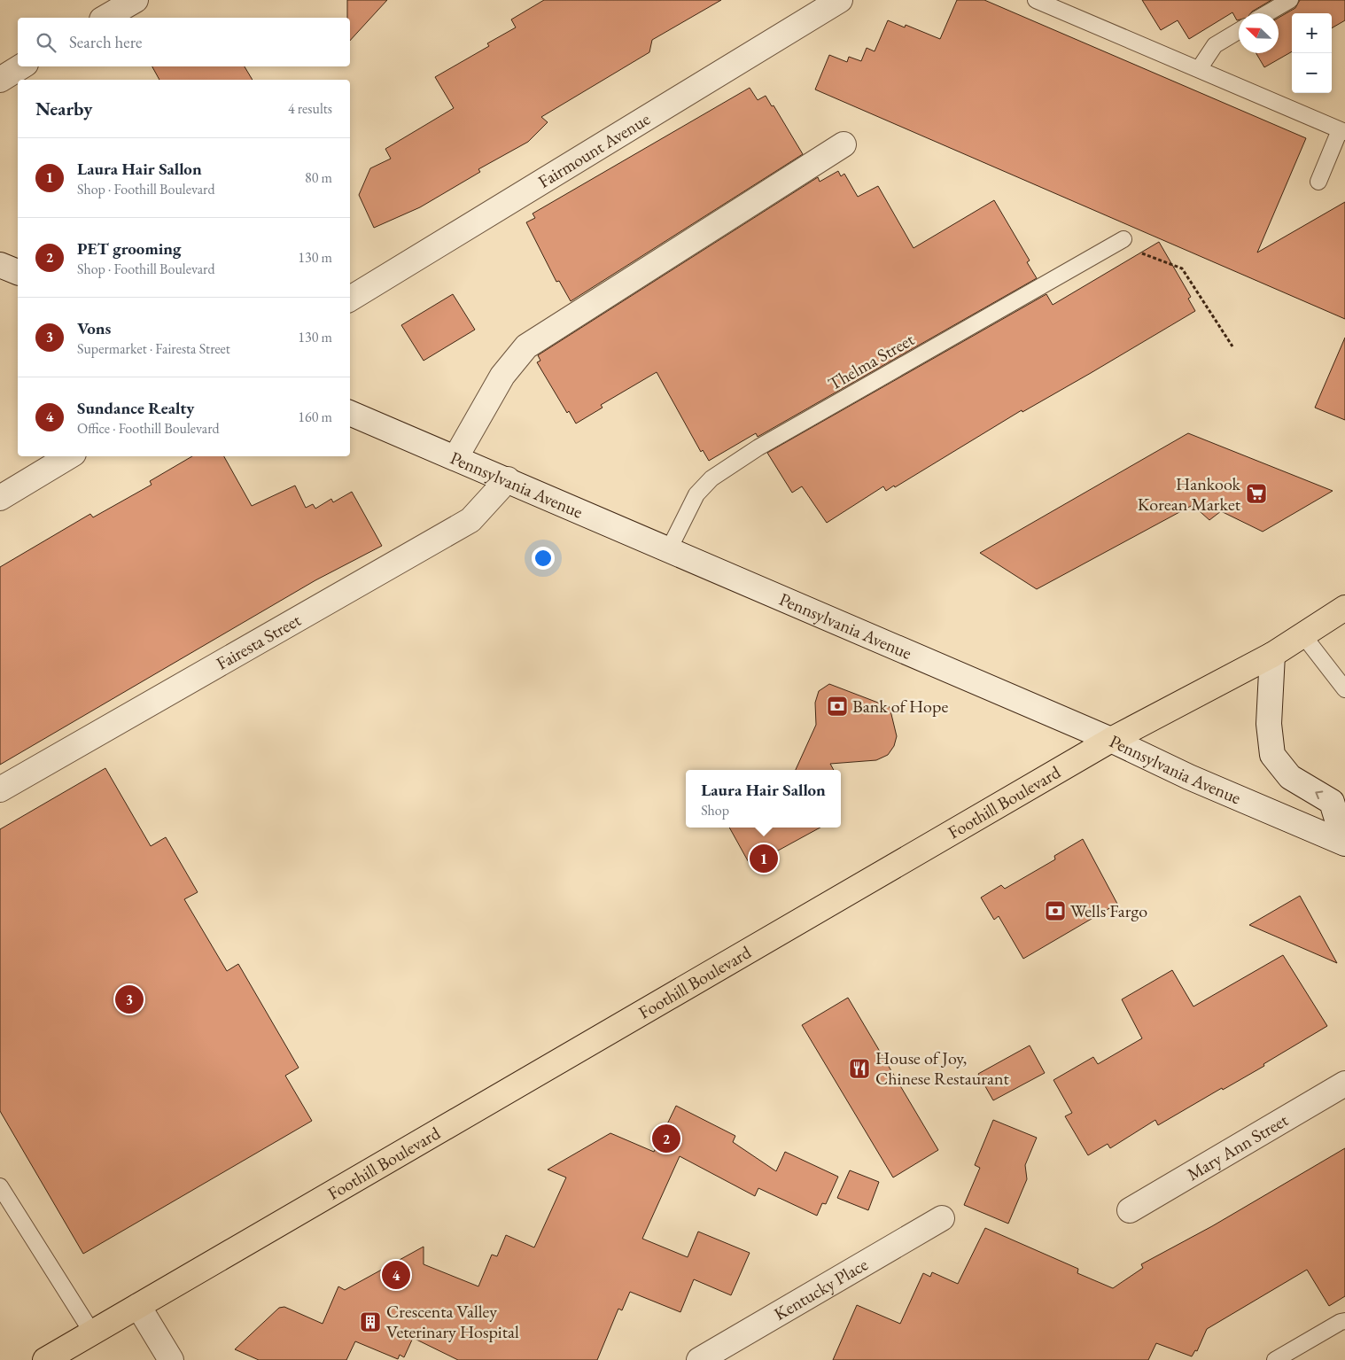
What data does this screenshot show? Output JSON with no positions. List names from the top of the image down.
{
  "streets": {
    "main road": ["Foothill Boulevard"],
    "street": [
      "Fairmount Avenue",
      "Pennsylvania Avenue",
      "Fairesta Street",
      "Mary Ann Street",
      "Kentucky Place"
    ],
    "lane": ["Thelma Street"]
  },
  "crossings": [
    ["Thelma Street", "Pennsylvania Avenue"],
    ["Pennsylvania Avenue", "Fairesta Street"],
    ["Pennsylvania Avenue", "Foothill Boulevard"]
  ],
  "places": {
    "supermarket": ["Hankook Korean Market"],
    "bank": ["Bank of Hope", "Wells Fargo"],
    "restaurant": ["House of Joy, Chinese Restaurant"],
    "building": ["Crescenta Valley Veterinary Hospital"]
  },
  "north": "top left",
  "page": {
    "map_buttons": ["+", "−"],
    "search": "Search here",
    "heading": ["Nearby", "4 results"],
    "list": [
      {
        "mark": "1",
        "name": "Laura Hair Sallon",
        "note": "Shop · Foothill Boulevard",
        "value": "80 m"
      },
      {
        "mark": "2",
        "name": "PET grooming",
        "note": "Shop · Foothill Boulevard",
        "value": "130 m"
      },
      {
        "mark": "3",
        "name": "Vons",
        "note": "Supermarket · Fairesta Street",
        "value": "130 m"
      },
      {
        "mark": "4",
        "name": "Sundance Realty",
        "note": "Office · Foothill Boulevard",
        "value": "160 m"
      }
    ],
    "popup": ["Laura Hair Sallon", "Shop"],
    "pins": [
      "1",
      "3",
      "2",
      "4"
    ]
  }
}
